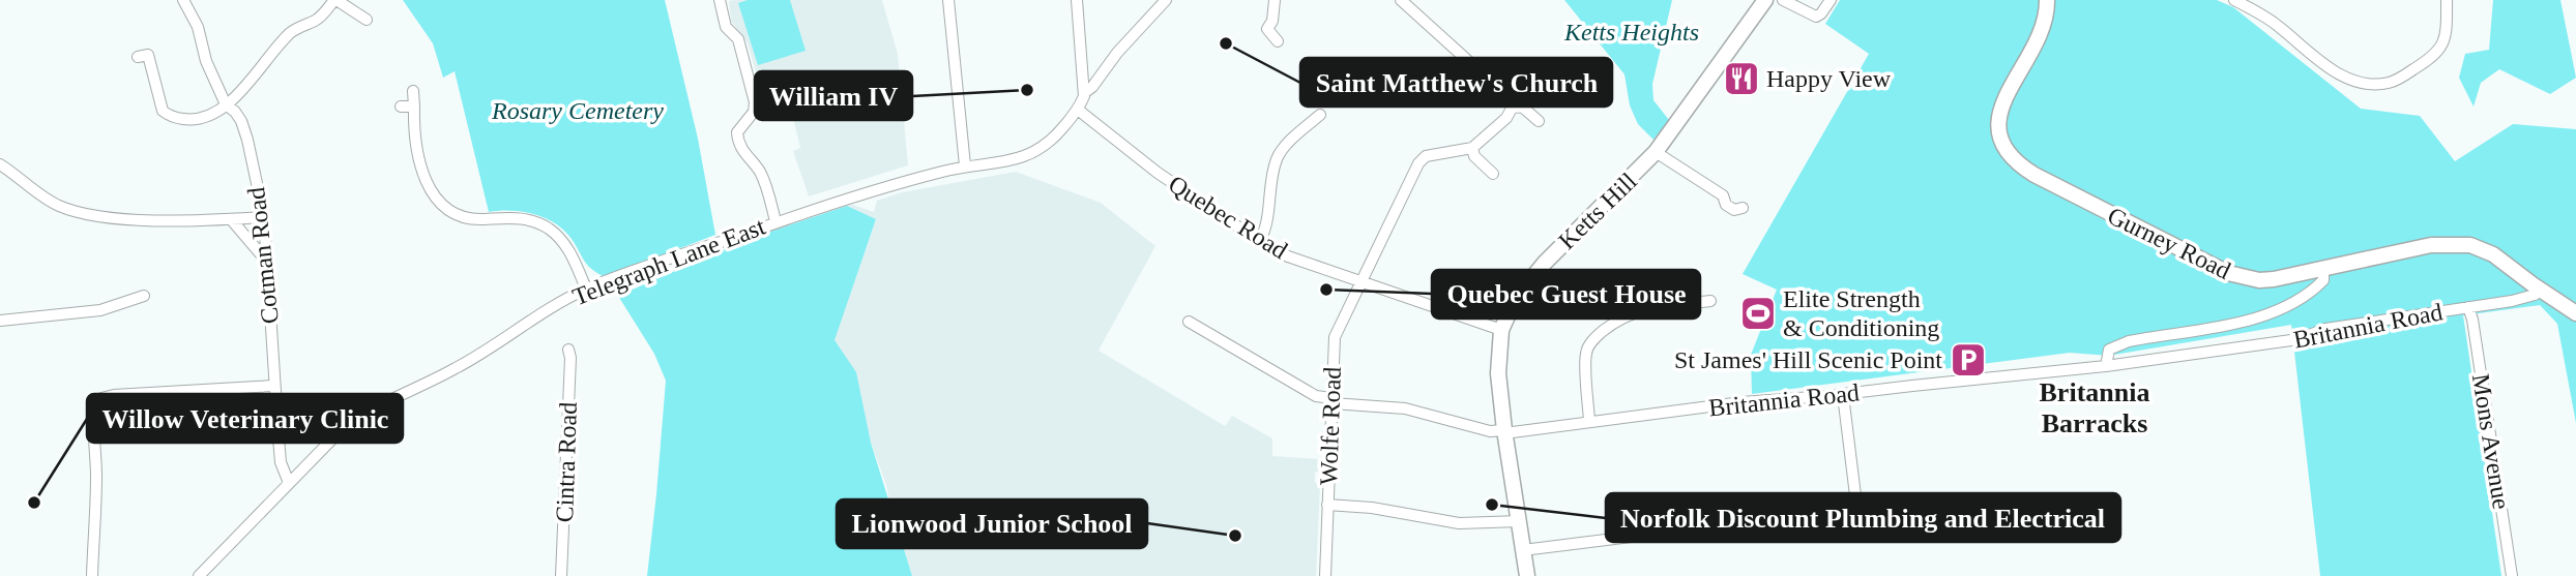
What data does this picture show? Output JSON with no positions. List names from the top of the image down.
{
  "streets": {
    "street": [
      "Ketts Hill",
      "Quebec Road",
      "Gurney Road",
      "Cotman Road",
      "Telegraph Lane East",
      "Britannia Road",
      "Wolfe Road",
      "Mons Avenue",
      "Cintra Road"
    ]
  },
  "crossings": [
    ["Ketts Hill", "Quebec Road"],
    ["Ketts Hill", "Britannia Road"],
    ["Quebec Road", "Telegraph Lane East"],
    ["Quebec Road", "Wolfe Road"],
    ["Gurney Road", "Britannia Road"],
    ["Cotman Road", "Telegraph Lane East"],
    ["Britannia Road", "Wolfe Road"],
    ["Britannia Road", "Mons Avenue"]
  ],
  "districts": ["Britannia Barracks"],
  "parks": ["Ketts Heights", "Rosary Cemetery"],
  "places": {
    "other": [
      "Saint Matthew's Church",
      "William IV",
      "Quebec Guest House",
      "Willow Veterinary Clinic",
      "Norfolk Discount Plumbing and Electrical",
      "Lionwood Junior School"
    ],
    "restaurant": ["Happy View"],
    "sports": ["Elite Strength & Conditioning"],
    "parking": ["St James' Hill Scenic Point"]
  }
}
